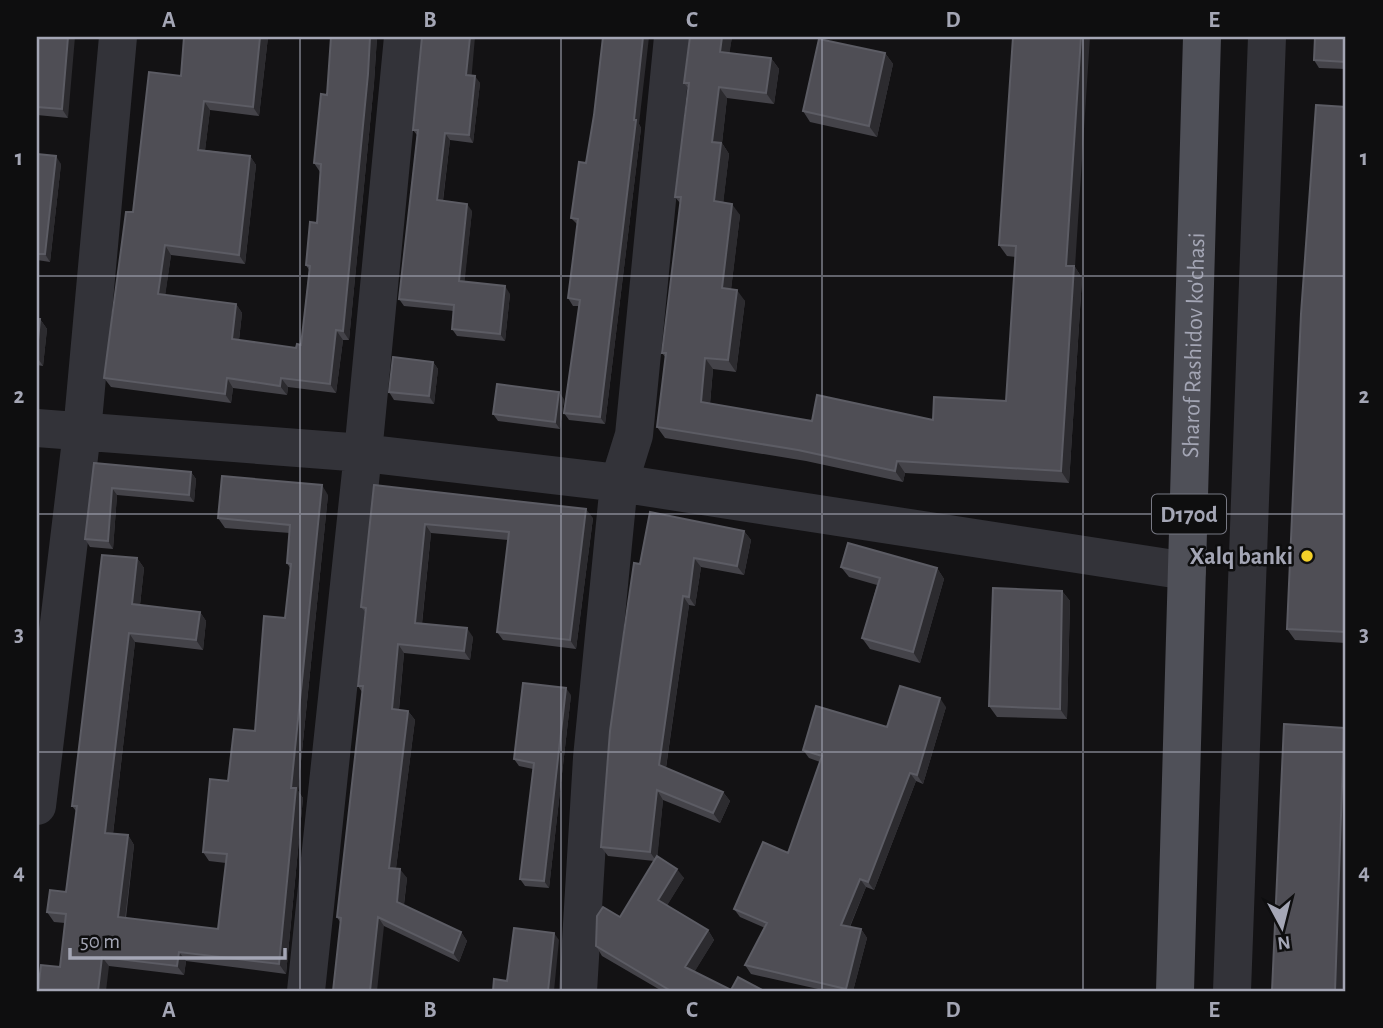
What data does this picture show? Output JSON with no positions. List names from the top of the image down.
{
  "streets": {
    "main road": ["Sharof Rashidov ko'chasi", "D170d"]
  },
  "places": ["Xalq banki"],
  "scale_bar": "50 m",
  "north": "bottom",
  "grid": {
    "columns": [
      "A",
      "B",
      "C",
      "D",
      "E"
    ],
    "rows": [
      "1",
      "2",
      "3",
      "4"
    ]
  }
}
